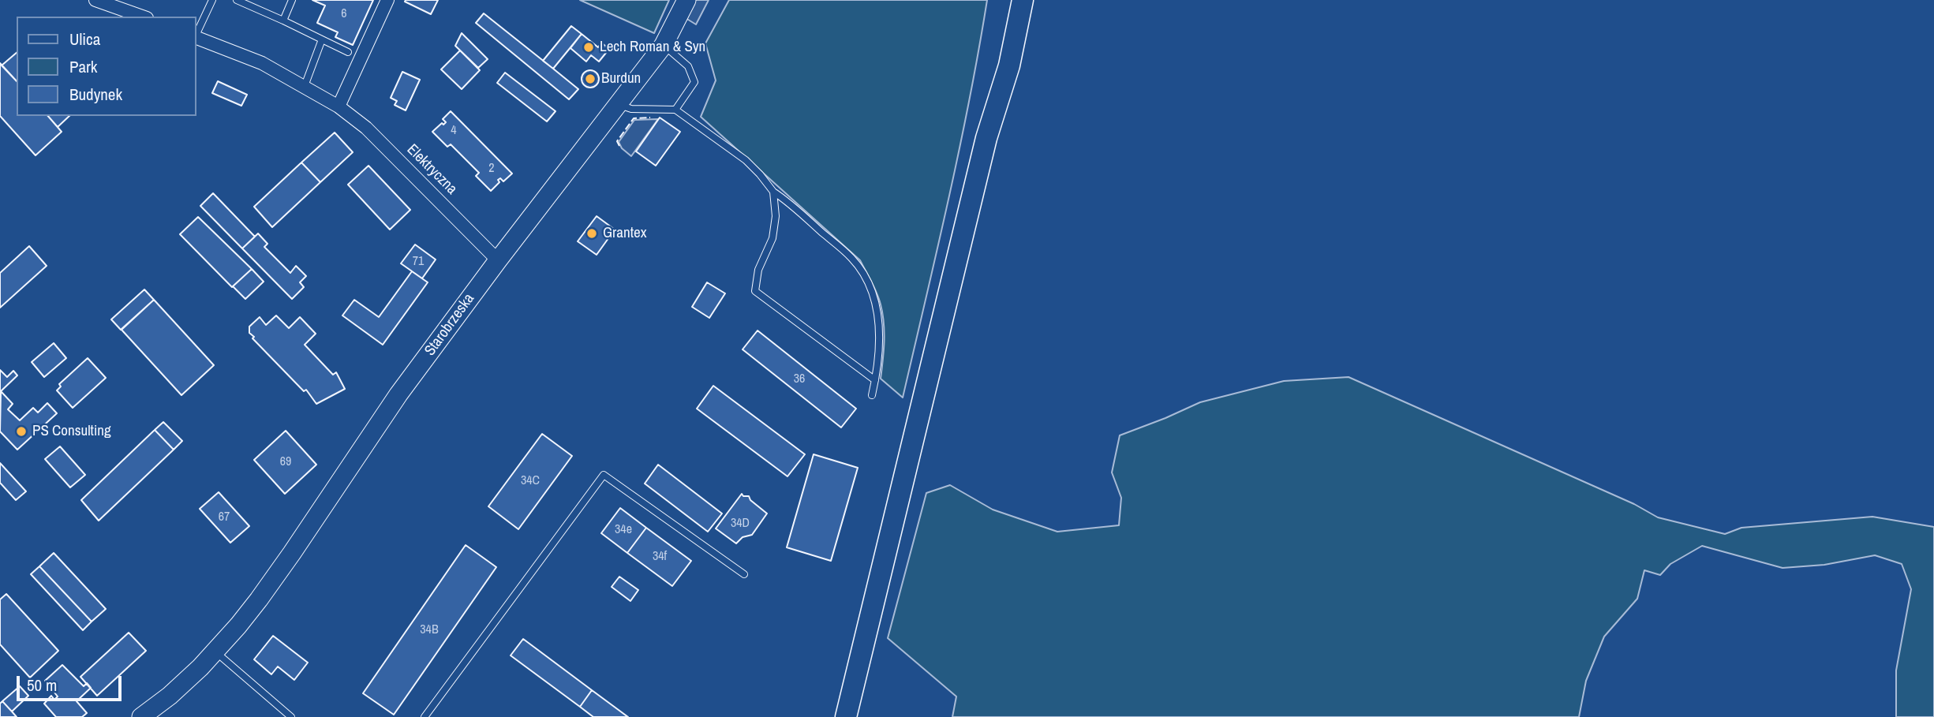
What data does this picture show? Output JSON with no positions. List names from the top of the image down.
{
  "streets": {
    "street": ["Elektryczna", "Starobrzeska"]
  },
  "crossings": [
    ["Elektryczna", "Starobrzeska"]
  ],
  "places": [
    "Lech Roman & Syn",
    "Burdun",
    "Grantex",
    "PS Consulting"
  ],
  "house_numbers": [
    "6",
    "4",
    "2",
    "71",
    "36",
    "69",
    "34C",
    "67",
    "34D",
    "34e",
    "34f",
    "34B"
  ],
  "legend": ["Ulica", "Park", "Budynek"],
  "scale_bar": "50 m"
}
